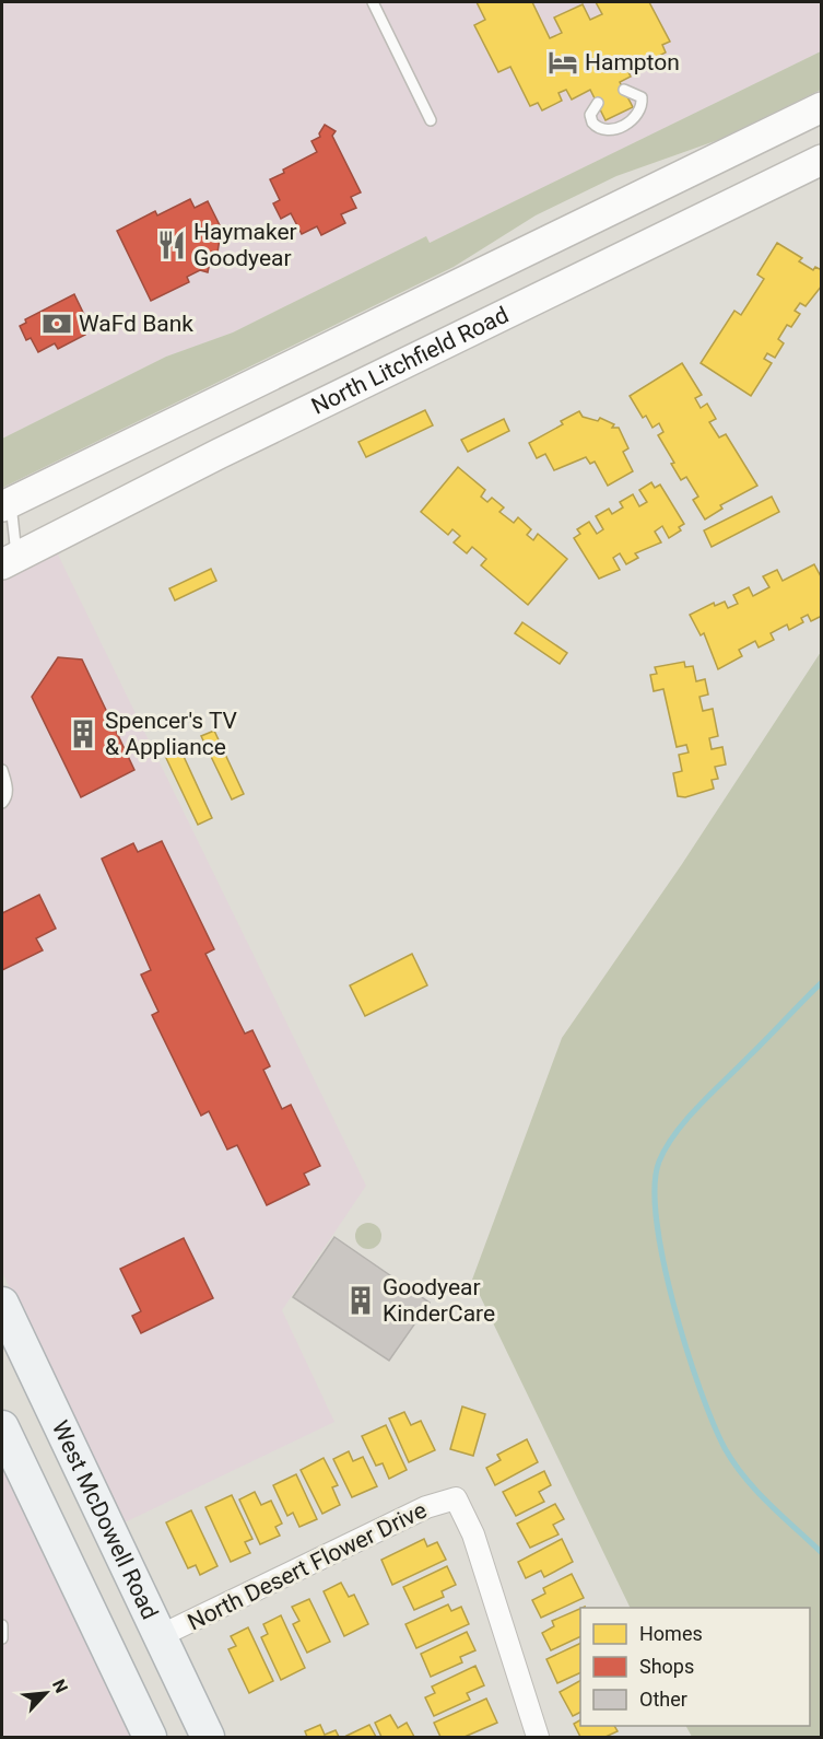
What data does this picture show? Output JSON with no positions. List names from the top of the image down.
{
  "streets": {
    "main road": ["North Litchfield Road", "West McDowell Road"],
    "street": ["North Desert Flower Drive"]
  },
  "crossings": [
    ["West McDowell Road", "North Desert Flower Drive"]
  ],
  "places": {
    "hotel": ["Hampton"],
    "restaurant": ["Haymaker Goodyear"],
    "bank": ["WaFd Bank"],
    "building": ["Spencer's TV & Appliance", "Goodyear KinderCare"]
  },
  "legend": ["Homes", "Shops", "Other"],
  "north": "top right"
}
